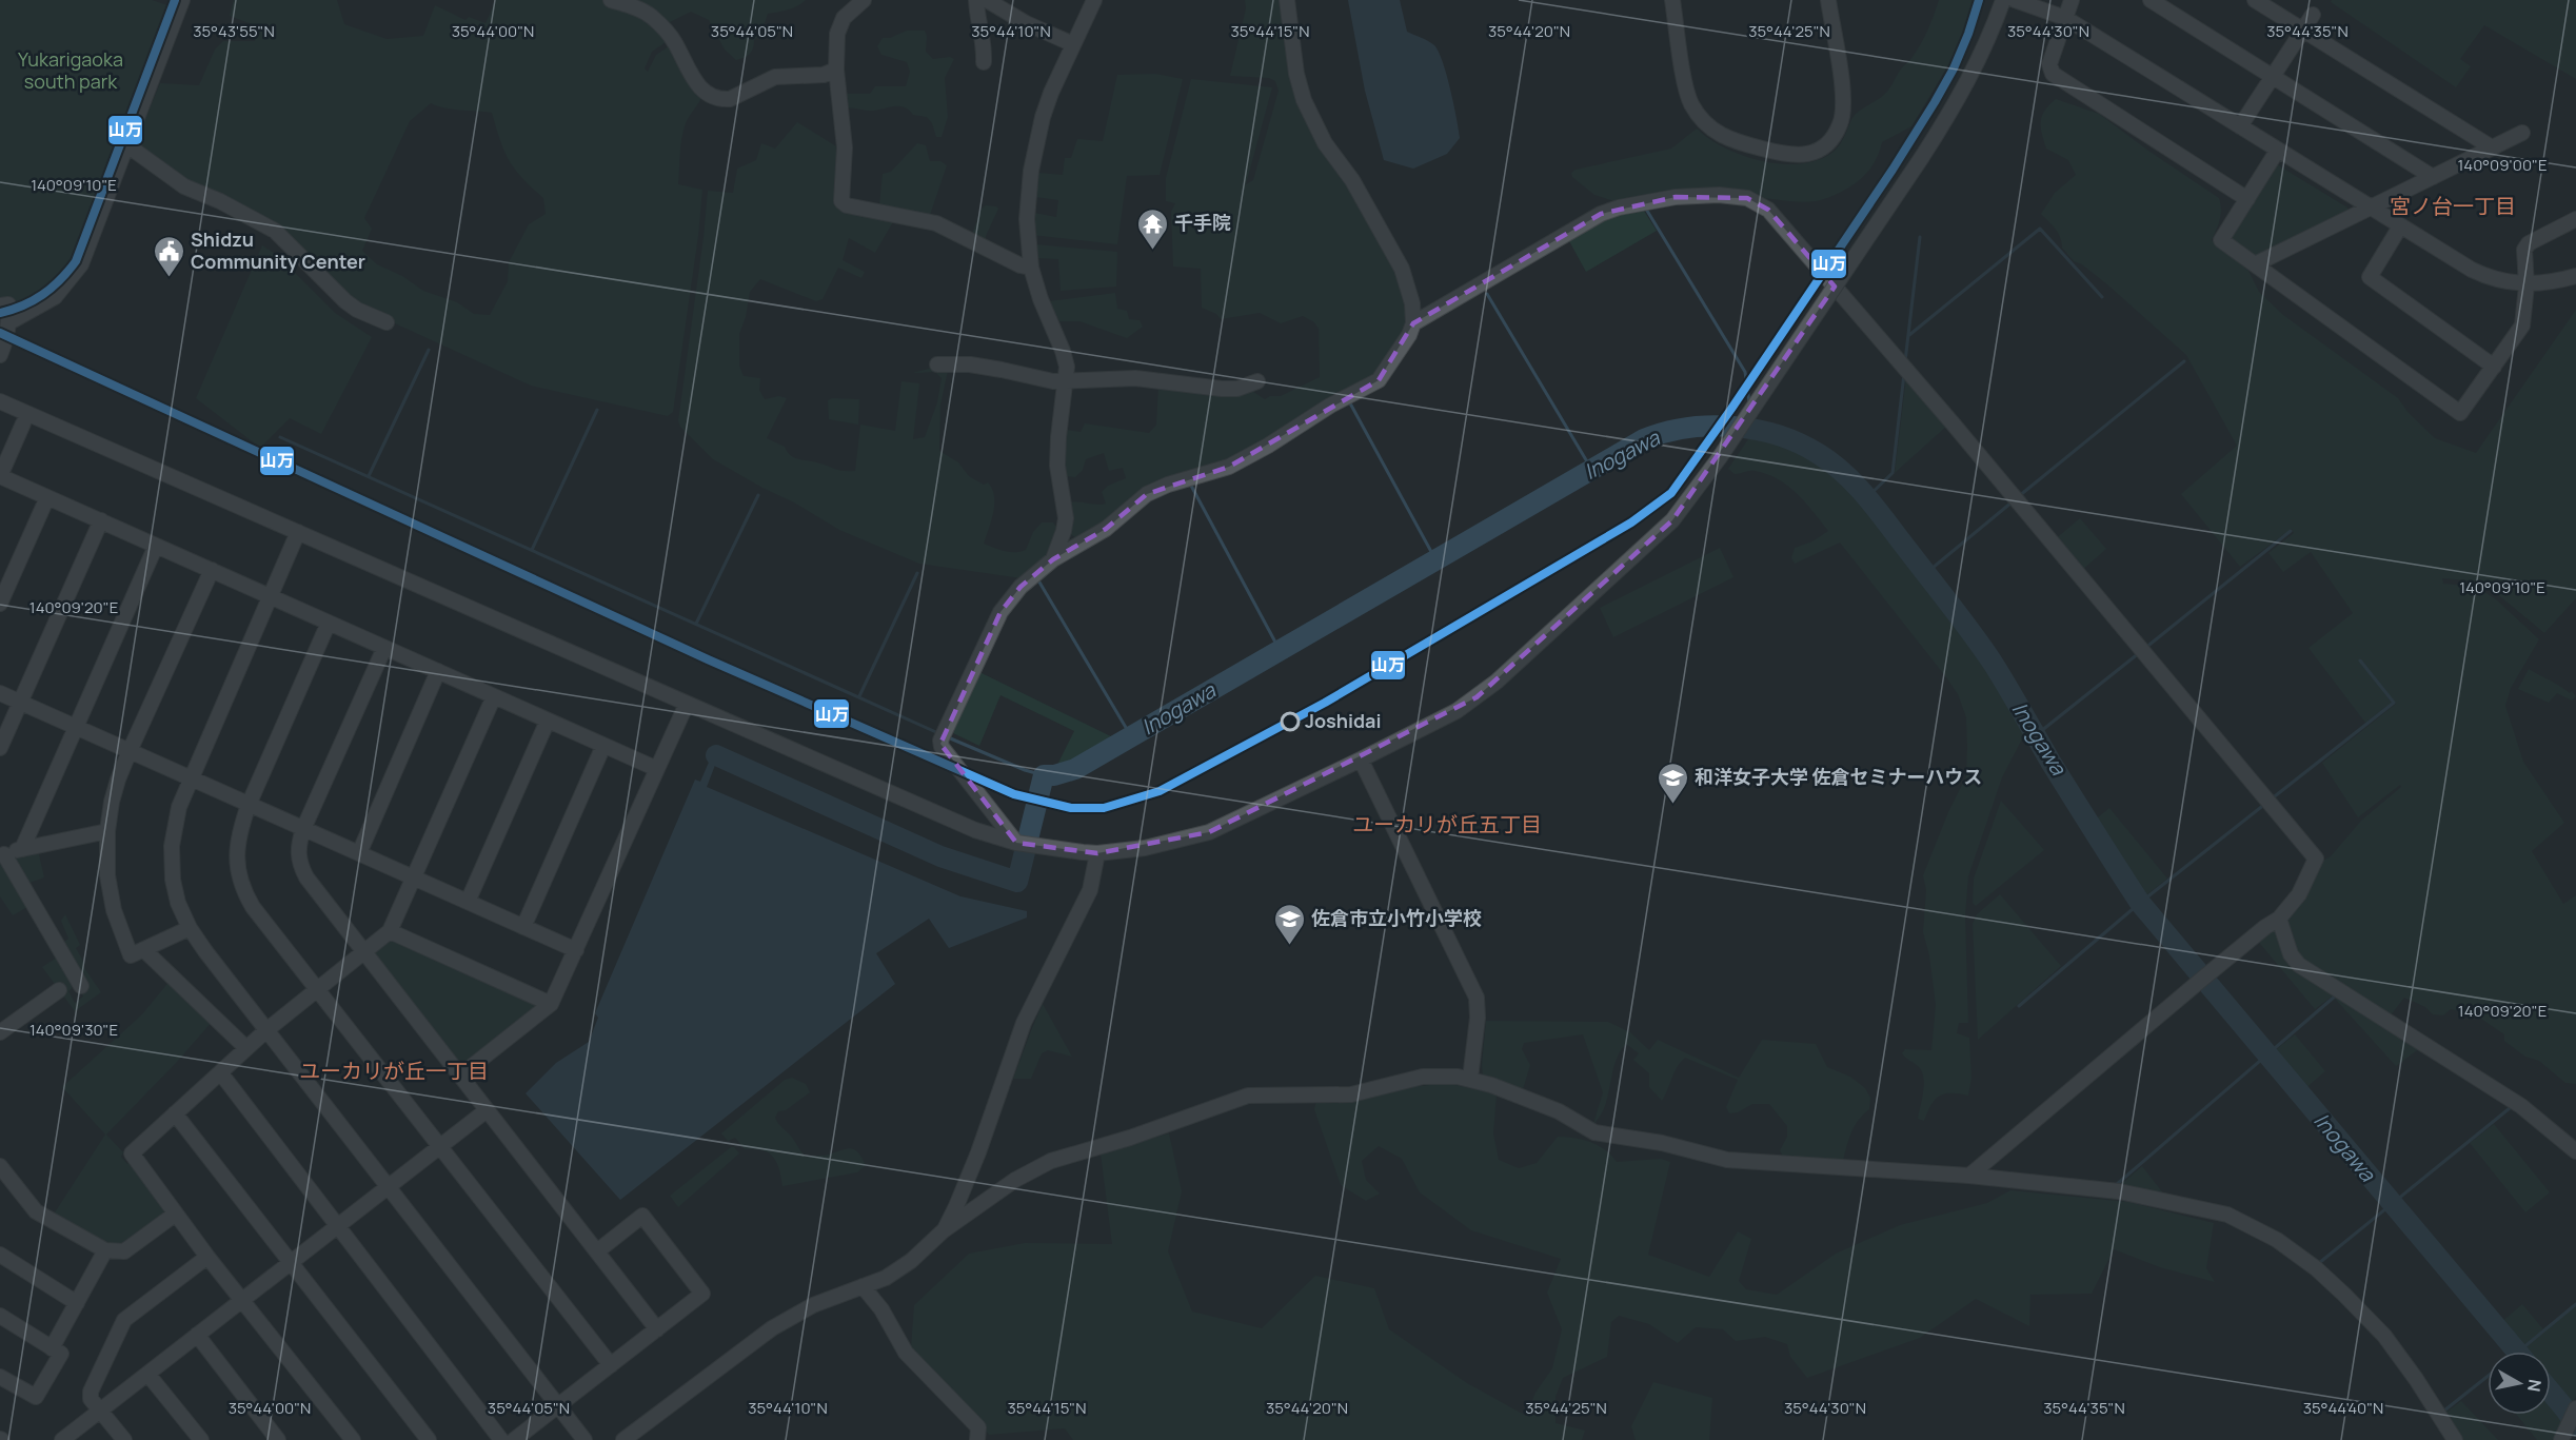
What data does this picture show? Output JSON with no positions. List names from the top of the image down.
{
  "districts": ["宮ノ台一丁目", "ユーカリが丘五丁目", "ユーカリが丘一丁目"],
  "water": ["Inogawa"],
  "parks": ["Yukarigaoka south park"],
  "places": {
    "temple": ["千手院"],
    "public building": ["Shidzu Community Center"],
    "other": ["Joshidai"],
    "school or university": ["和洋女子大学 佐倉セミナーハウス", "佐倉市立小竹小学校"]
  },
  "lines": ["transit line 山万"],
  "north": "right",
  "coordinates": [
    "35°43'55\"N",
    "35°44'00\"N",
    "35°44'05\"N",
    "35°44'10\"N",
    "35°44'15\"N",
    "35°44'20\"N",
    "35°44'25\"N",
    "35°44'30\"N",
    "35°44'35\"N",
    "140°09'00\"E",
    "140°09'10\"E",
    "140°09'20\"E",
    "140°09'30\"E",
    "35°44'40\"N"
  ]
}
